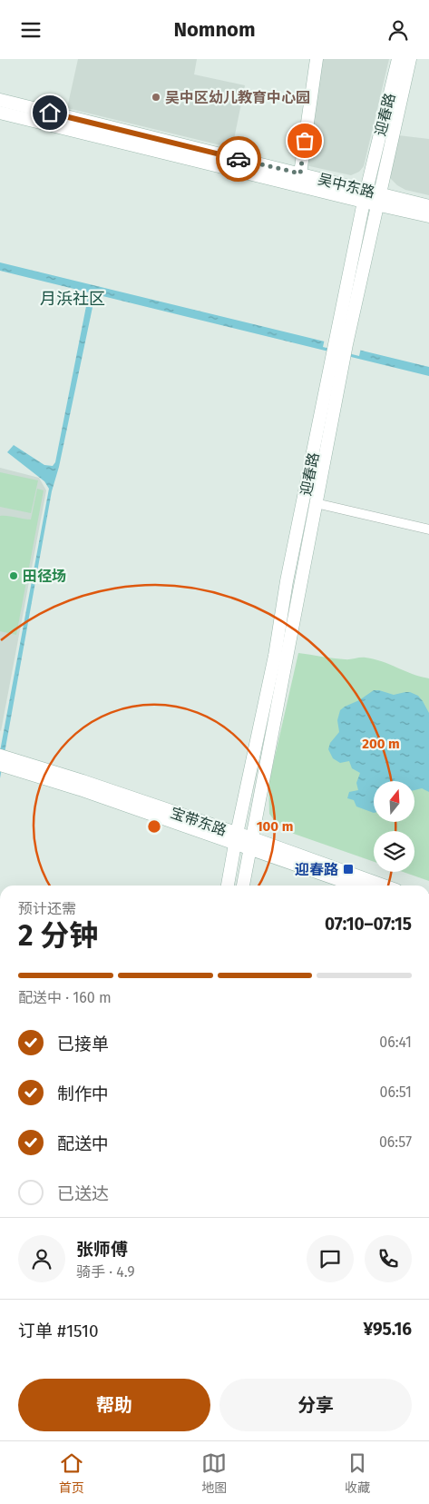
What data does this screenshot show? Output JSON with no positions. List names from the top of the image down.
{
  "streets": {
    "main road": ["迎春路", "吴中东路", "宝带东路"]
  },
  "crossings": [
    ["迎春路", "吴中东路"],
    ["迎春路", "宝带东路"]
  ],
  "districts": ["月浜社区"],
  "places": {
    "other": ["吴中区幼儿教育中心园", "田径场"],
    "transit": ["迎春路"]
  },
  "north": "top",
  "page": {
    "header": "Nomnom",
    "heading": ["2 分钟", "预计还需", "07:10–07:15"],
    "panel": [
      "张师傅",
      "骑手 · 4.9",
      "订单 #1510",
      "¥95.16"
    ],
    "bar": "配送中 · 160 m",
    "list": [
      ["已接单", "06:41"],
      ["制作中", "06:51"],
      ["配送中", "06:57"],
      "已送达"
    ],
    "buttons": ["帮助", "分享"],
    "tabs": ["首页", "地图", "收藏"]
  },
  "rings": ["200 m", "100 m"]
}
